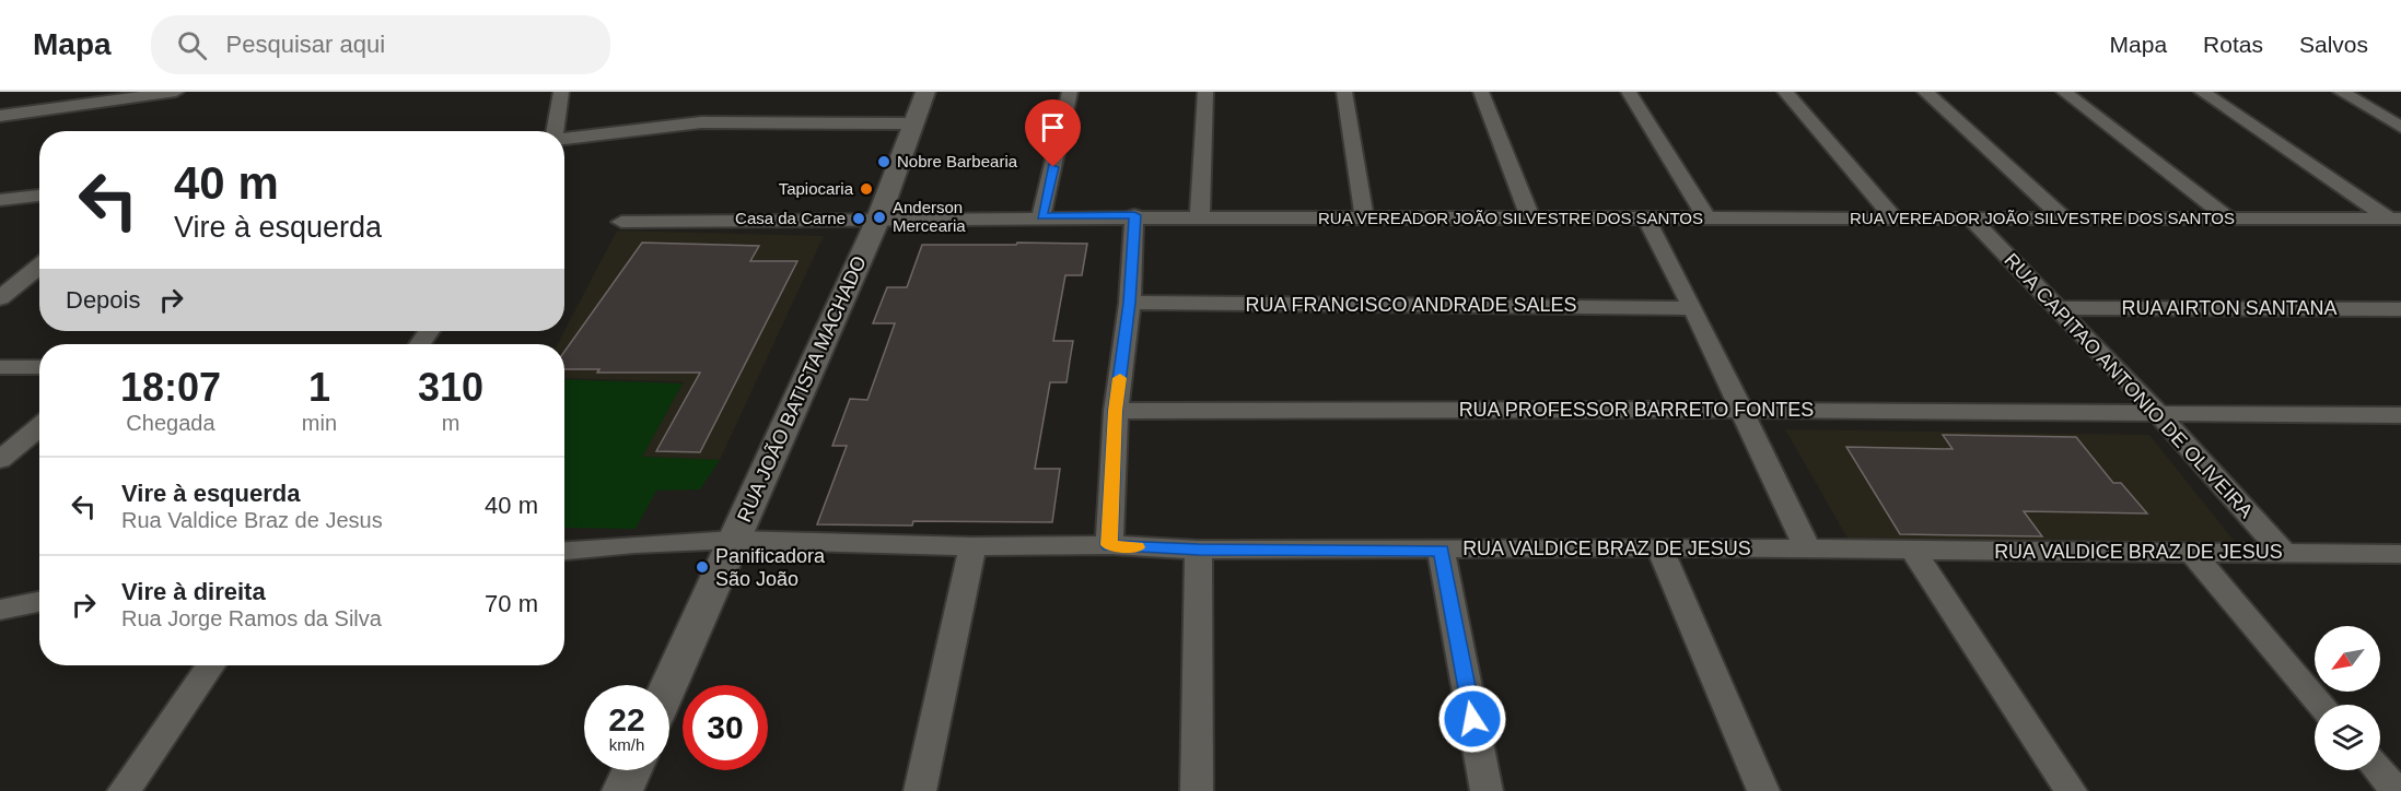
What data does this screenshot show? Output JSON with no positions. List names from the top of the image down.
{
  "streets": {
    "street": [
      "RUA VEREADOR JOÃO SILVESTRE DOS SANTOS",
      "RUA FRANCISCO ANDRADE SALES",
      "RUA AIRTON SANTANA",
      "RUA CAPITAO ANTONIO DE OLIVEIRA",
      "RUA JOÃO BATISTA MACHADO",
      "RUA PROFESSOR BARRETO FONTES",
      "RUA VALDICE BRAZ DE JESUS"
    ]
  },
  "crossings": [
    ["RUA VEREADOR JOÃO SILVESTRE DOS SANTOS", "RUA CAPITAO ANTONIO DE OLIVEIRA"],
    ["RUA VEREADOR JOÃO SILVESTRE DOS SANTOS", "RUA JOÃO BATISTA MACHADO"],
    ["RUA AIRTON SANTANA", "RUA CAPITAO ANTONIO DE OLIVEIRA"],
    ["RUA CAPITAO ANTONIO DE OLIVEIRA", "RUA PROFESSOR BARRETO FONTES"],
    ["RUA CAPITAO ANTONIO DE OLIVEIRA", "RUA VALDICE BRAZ DE JESUS"],
    ["RUA JOÃO BATISTA MACHADO", "RUA VALDICE BRAZ DE JESUS"]
  ],
  "places": [
    "Nobre Barbearia",
    "Tapiocaria",
    "Anderson Mercearia",
    "Casa da Carne",
    "Panificadora São João"
  ],
  "north": "bottom left",
  "page": {
    "header": "Mapa",
    "search": "Pesquisar aqui",
    "nav": ["Mapa", "Rotas", "Salvos"],
    "turn": ["40 m", "Vire à esquerda"],
    "then": "Depois",
    "eta": [
      "18:07",
      "Chegada",
      "1",
      "min",
      "310",
      "m"
    ],
    "list": [
      {
        "name": "Vire à esquerda",
        "note": "Rua Valdice Braz de Jesus",
        "value": "40 m"
      },
      {
        "name": "Vire à direita",
        "note": "Rua Jorge Ramos da Silva",
        "value": "70 m"
      }
    ],
    "speed": "22 km/h",
    "limit": "30"
  }
}
